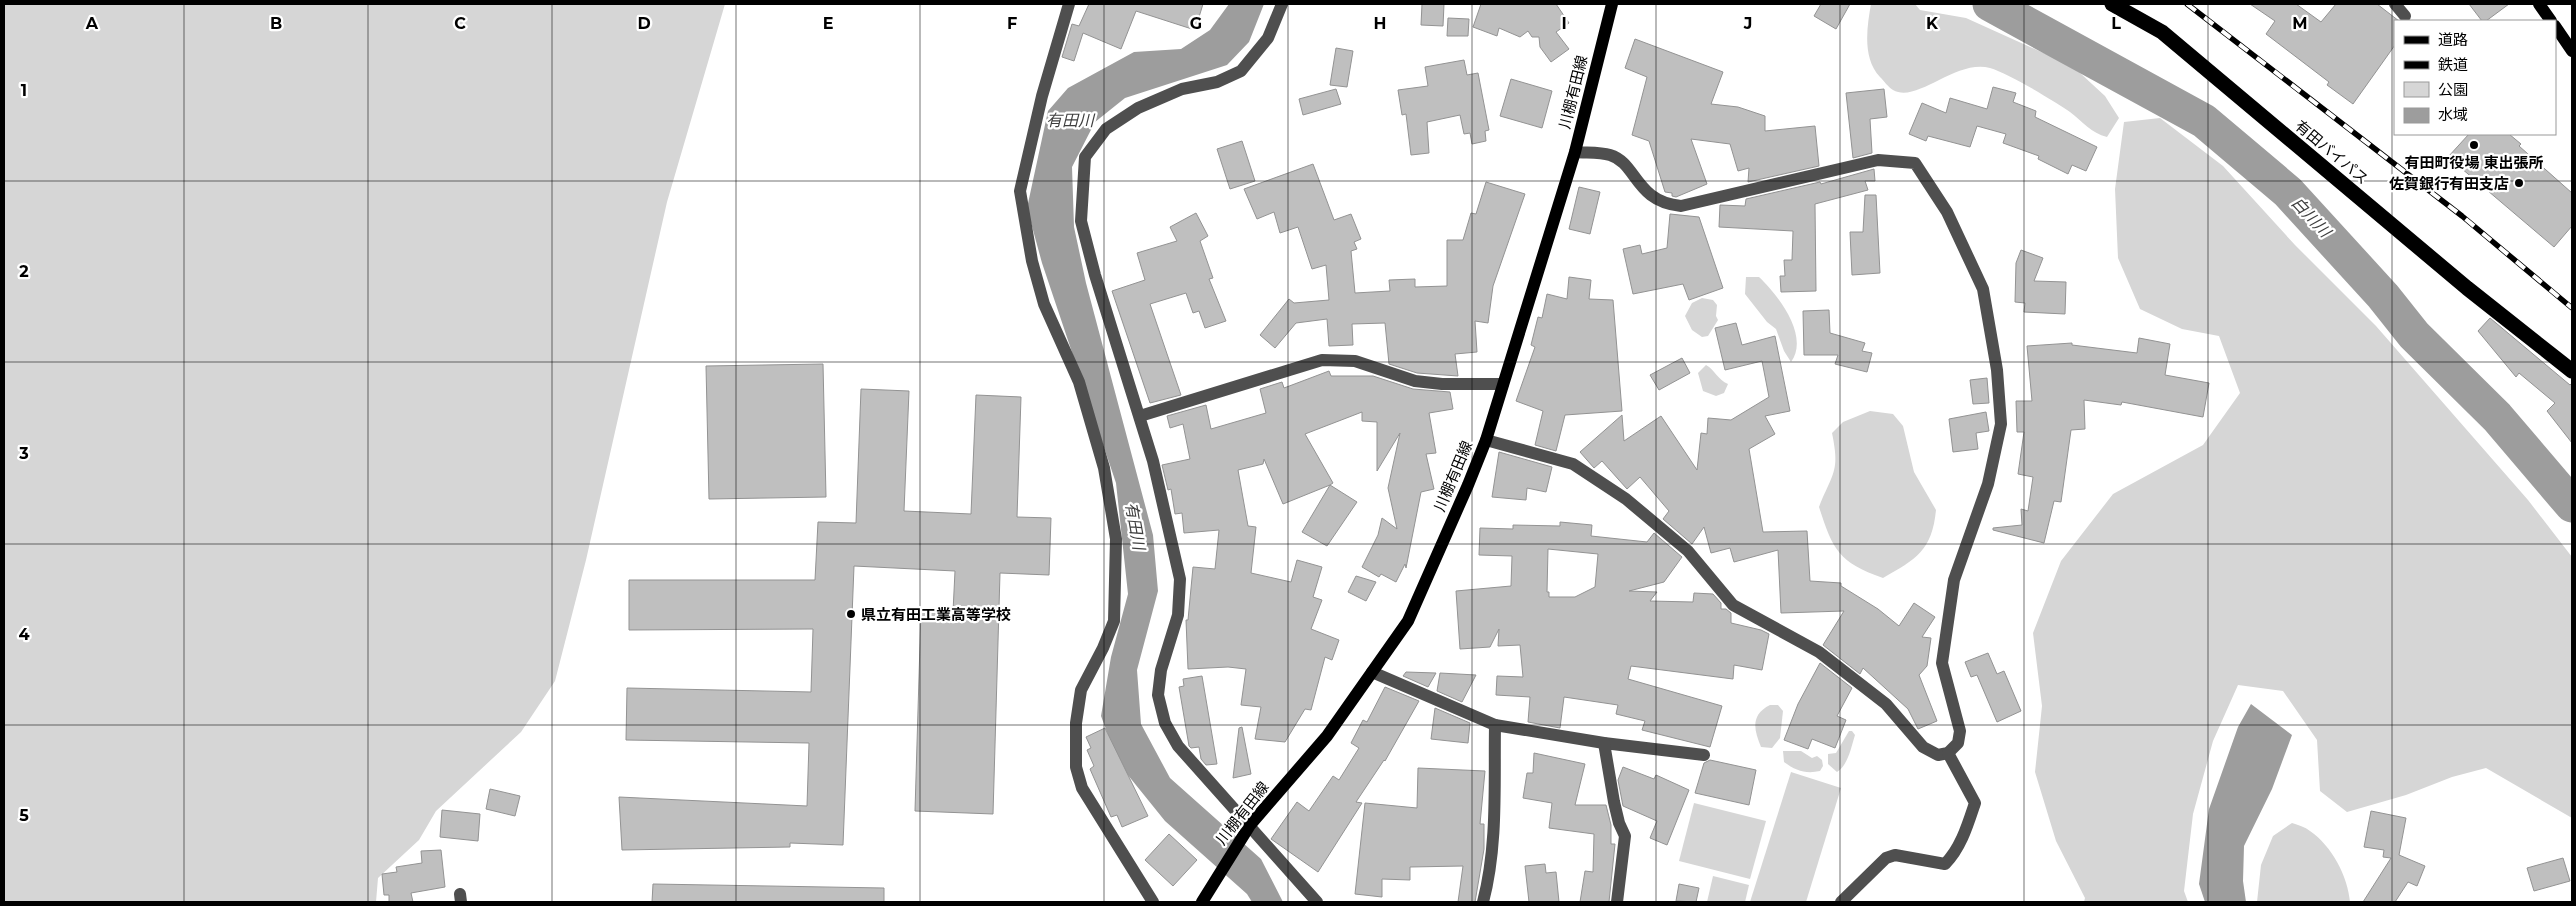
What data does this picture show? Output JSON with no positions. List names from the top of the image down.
{
  "streets": {
    "highway": ["有田バイパス"],
    "main road": ["川棚有田線"]
  },
  "water": ["有田川", "白川川"],
  "places": ["有田町役場 東出張所", "佐賀銀行有田支店", "県立有田工業高等学校"],
  "legend": [
    "道路",
    "鉄道",
    "公園",
    "水域"
  ],
  "grid": {
    "columns": [
      "A",
      "B",
      "C",
      "D",
      "E",
      "F",
      "G",
      "H",
      "I",
      "J",
      "K",
      "L",
      "M"
    ],
    "rows": [
      "1",
      "2",
      "3",
      "4",
      "5"
    ]
  }
}
